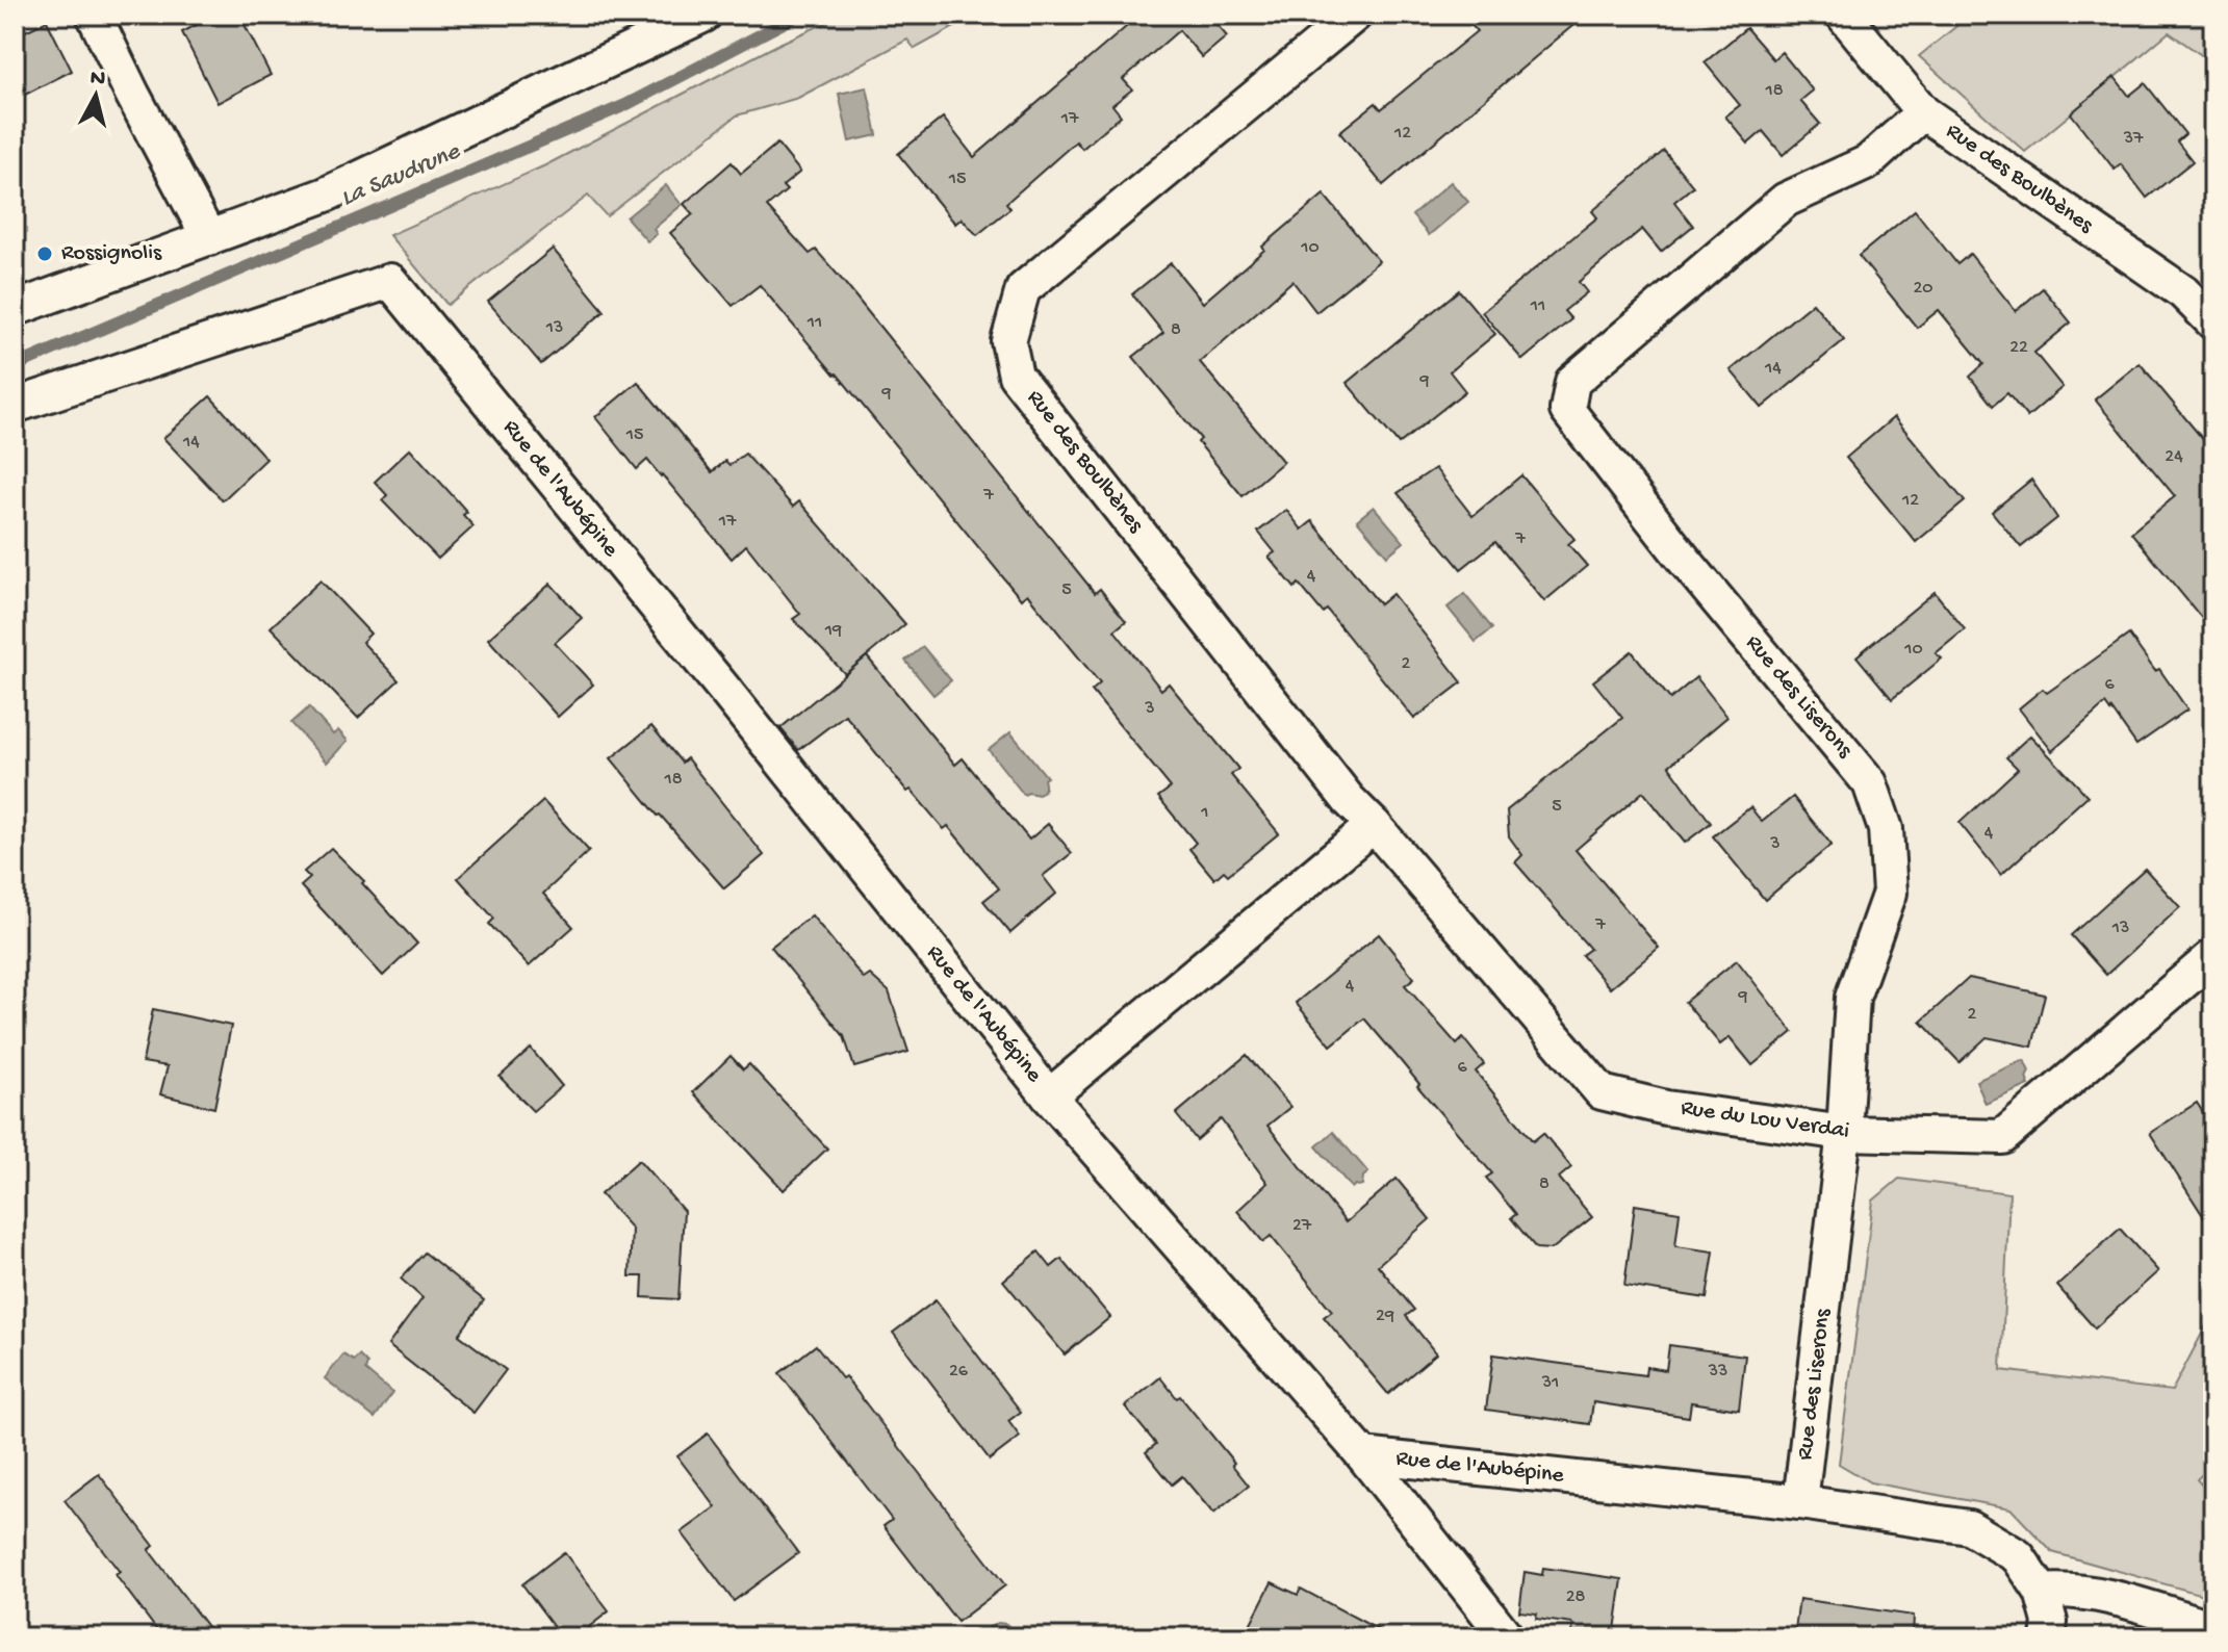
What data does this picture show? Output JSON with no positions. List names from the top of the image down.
{
  "streets": {
    "street": [
      "Rue des Boulbènes",
      "Rue de l'Aubépine",
      "Rue des Liserons",
      "Rue du Lou Verdai"
    ]
  },
  "crossings": [
    ["Rue des Boulbènes", "Rue des Liserons"],
    ["Rue des Boulbènes", "Rue du Lou Verdai"],
    ["Rue de l'Aubépine", "Rue des Liserons"],
    ["Rue des Liserons", "Rue du Lou Verdai"]
  ],
  "water": ["La Saudrune"],
  "places": ["Rossignolis"],
  "house_numbers": [
    "18",
    "17",
    "12",
    "37",
    "15",
    "10",
    "20",
    "11",
    "11",
    "13",
    "8",
    "22",
    "14",
    "9",
    "9",
    "15",
    "14",
    "24",
    "7",
    "12",
    "17",
    "7",
    "4",
    "5",
    "19",
    "10",
    "2",
    "6",
    "3",
    "18",
    "5",
    "1",
    "4",
    "3",
    "7",
    "13",
    "4",
    "9",
    "2",
    "6",
    "8",
    "27",
    "29",
    "26",
    "33",
    "31",
    "28"
  ],
  "north": "top"
}
